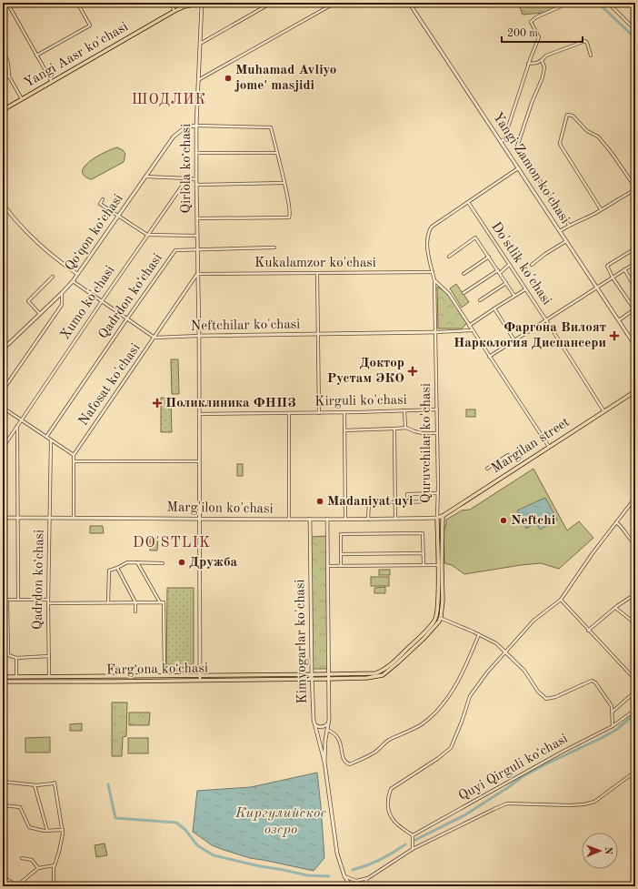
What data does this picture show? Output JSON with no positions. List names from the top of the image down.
{
  "streets": {
    "main road": [
      "Yangi Aasr ko'chasi",
      "Quruvchilar ko'chasi",
      "Margilan street",
      "Fargʻona koʻchasi"
    ],
    "street": [
      "Qirlola koʻchasi",
      "Yangi Zamon ko'chasi",
      "Qoʻqon koʻchasi",
      "Kukalamzor ko'chasi",
      "Do'stlik ko'chasi",
      "Qadrdon koʻchasi",
      "Xumo ko'chasi",
      "Neftchilar ko'chasi",
      "Nafosat ko'chasi",
      "Kirguli ko'chasi",
      "Marg'ilon ko'chasi",
      "Kimyogarlar ko'chasi",
      "Quyi Qirguli koʻchasi"
    ]
  },
  "crossings": [
    ["Yangi Aasr ko'chasi", "Qirlola koʻchasi"],
    ["Qirlola koʻchasi", "Qoʻqon koʻchasi"],
    ["Qirlola koʻchasi", "Kukalamzor ko'chasi"],
    ["Qirlola koʻchasi", "Qadrdon koʻchasi"],
    ["Qirlola koʻchasi", "Neftchilar ko'chasi"],
    ["Qirlola koʻchasi", "Nafosat ko'chasi"],
    ["Qirlola koʻchasi", "Kirguli ko'chasi"],
    ["Qirlola koʻchasi", "Marg'ilon ko'chasi"],
    ["Qirlola koʻchasi", "Fargʻona koʻchasi"],
    ["Yangi Zamon ko'chasi", "Quruvchilar ko'chasi"],
    ["Kukalamzor ko'chasi", "Nafosat ko'chasi"],
    ["Kukalamzor ko'chasi", "Quruvchilar ko'chasi"],
    ["Do'stlik ko'chasi", "Quruvchilar ko'chasi"],
    ["Do'stlik ko'chasi", "Margilan street"],
    ["Qadrdon koʻchasi", "Marg'ilon ko'chasi"],
    ["Qadrdon koʻchasi", "Fargʻona koʻchasi"],
    ["Neftchilar ko'chasi", "Nafosat ko'chasi"],
    ["Neftchilar ko'chasi", "Quruvchilar ko'chasi"],
    ["Kirguli ko'chasi", "Quruvchilar ko'chasi"],
    ["Quruvchilar ko'chasi", "Margilan street"],
    ["Quruvchilar ko'chasi", "Marg'ilon ko'chasi"],
    ["Quruvchilar ko'chasi", "Kimyogarlar ko'chasi"],
    ["Quruvchilar ko'chasi", "Fargʻona koʻchasi"],
    ["Margilan street", "Marg'ilon ko'chasi"],
    ["Marg'ilon ko'chasi", "Kimyogarlar ko'chasi"],
    ["Kimyogarlar ko'chasi", "Fargʻona koʻchasi"]
  ],
  "districts": ["ШОДЛИК", "DO'STLIK"],
  "water": ["Киргулийское озеро"],
  "places": {
    "other": [
      "Muhamad Avliyo jome' masjidi",
      "Madaniyat uyi",
      "Neftchi",
      "Дружба"
    ],
    "health": ["Фаргона Вилоят Наркология Диспансери", "Доктор Рустам ЭКО", "Поликлиника ФНПЗ"]
  },
  "scale_bar": "200 m",
  "north": "right"
}
